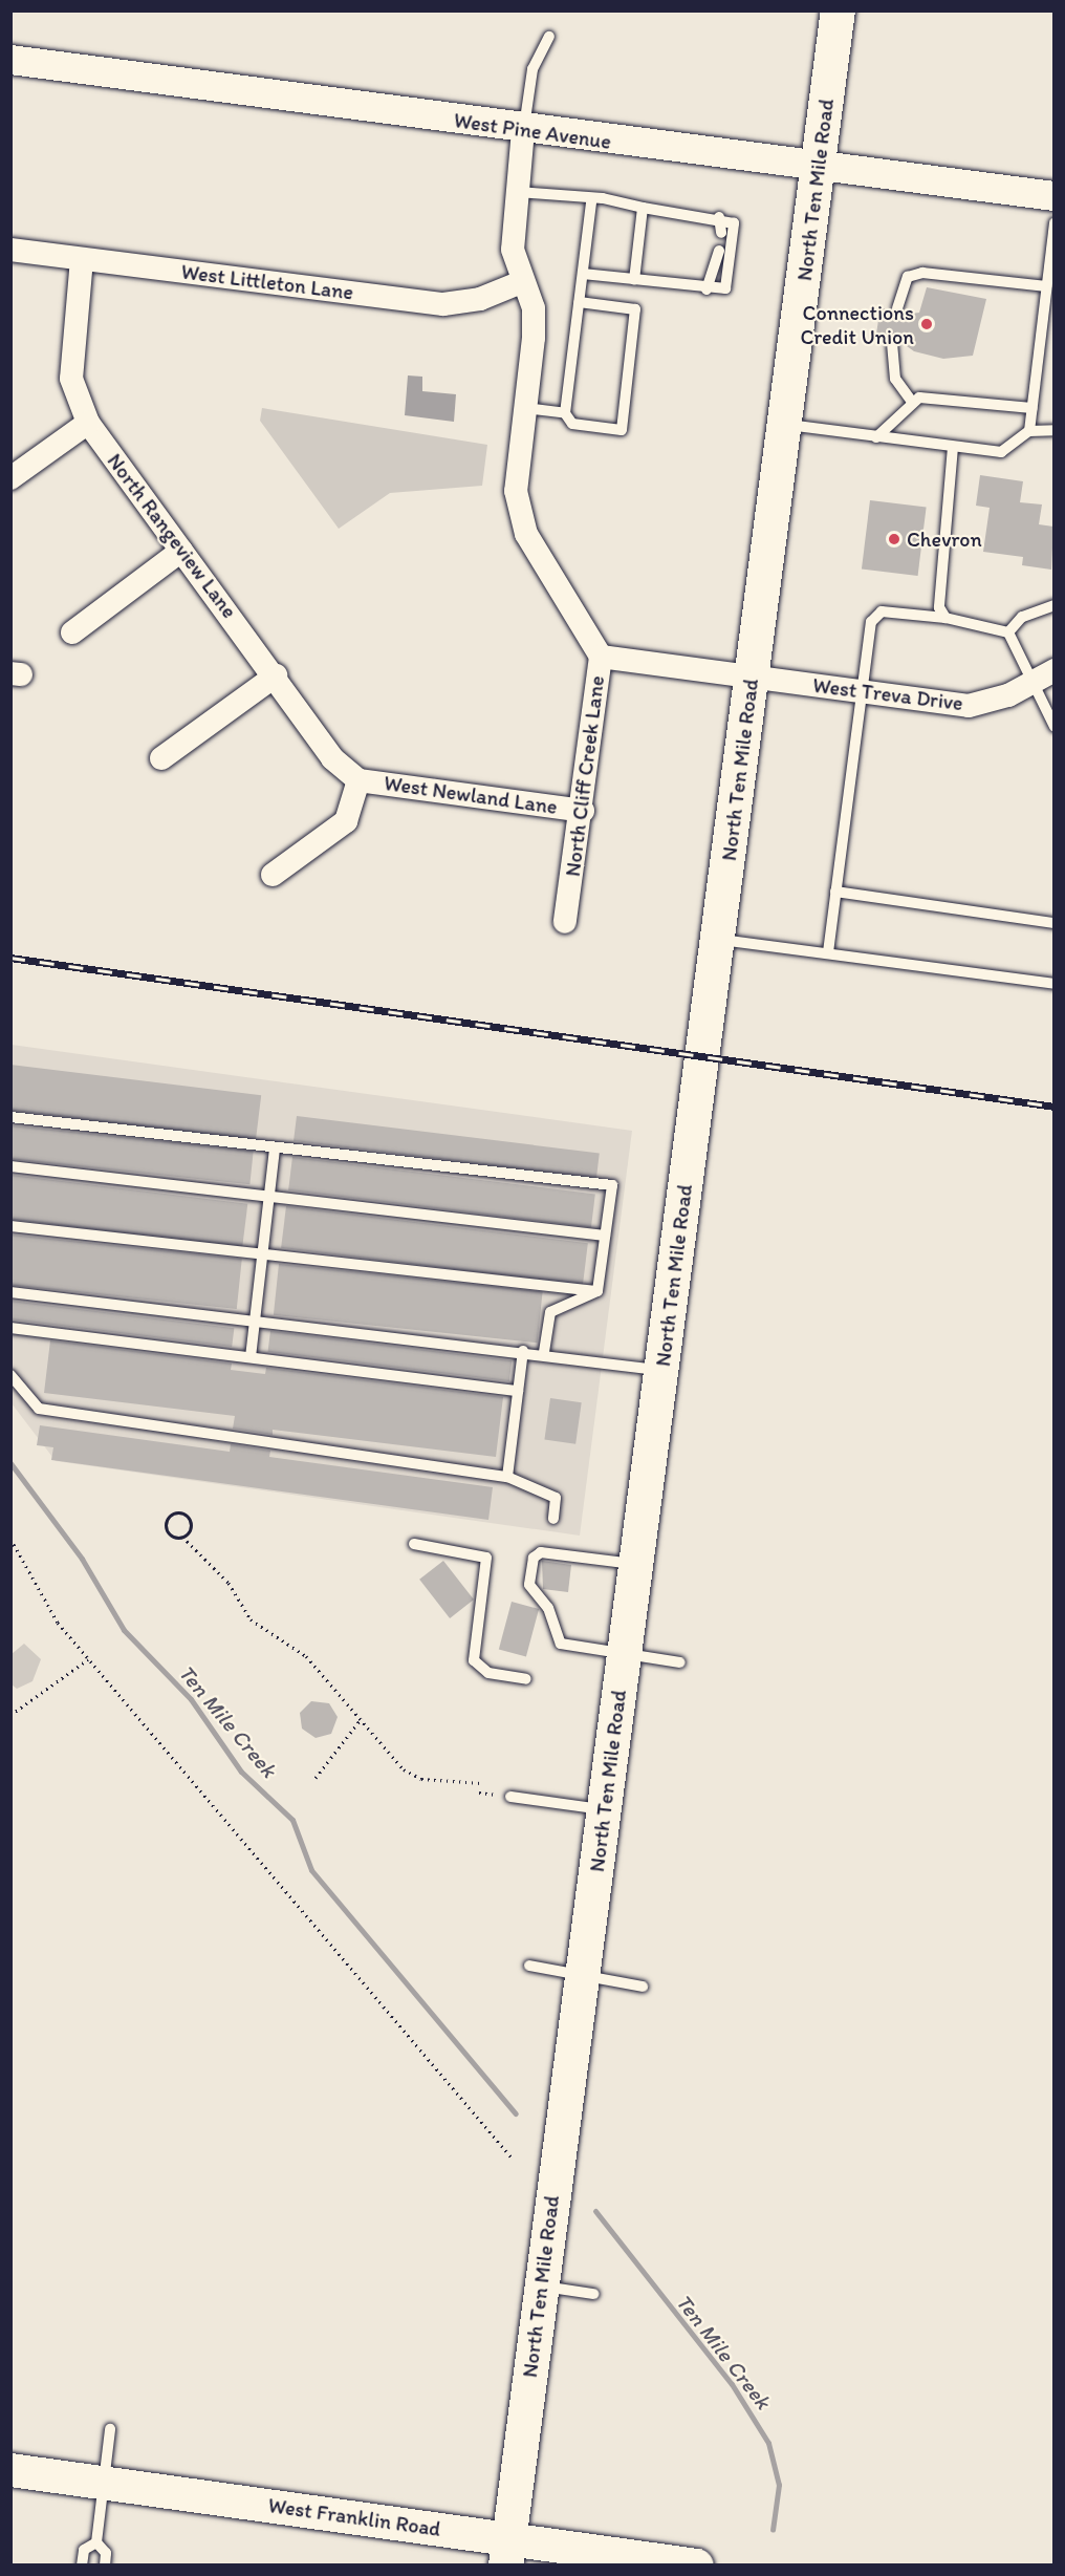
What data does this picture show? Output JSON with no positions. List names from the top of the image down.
{
  "streets": {
    "main road": ["North Ten Mile Road", "West Franklin Road"],
    "street": [
      "West Pine Avenue",
      "West Littleton Lane",
      "North Rangeview Lane",
      "West Treva Drive",
      "North Cliff Creek Lane",
      "West Newland Lane"
    ]
  },
  "crossings": [
    ["West Pine Avenue", "North Ten Mile Road"],
    ["West Pine Avenue", "North Cliff Creek Lane"],
    ["North Ten Mile Road", "West Treva Drive"],
    ["North Ten Mile Road", "West Franklin Road"],
    ["West Littleton Lane", "North Rangeview Lane"],
    ["West Littleton Lane", "North Cliff Creek Lane"],
    ["North Rangeview Lane", "West Newland Lane"],
    ["West Treva Drive", "North Cliff Creek Lane"],
    ["North Cliff Creek Lane", "West Newland Lane"]
  ],
  "water": ["Ten Mile Creek"],
  "places": ["Connections Credit Union", "Chevron"]
}
